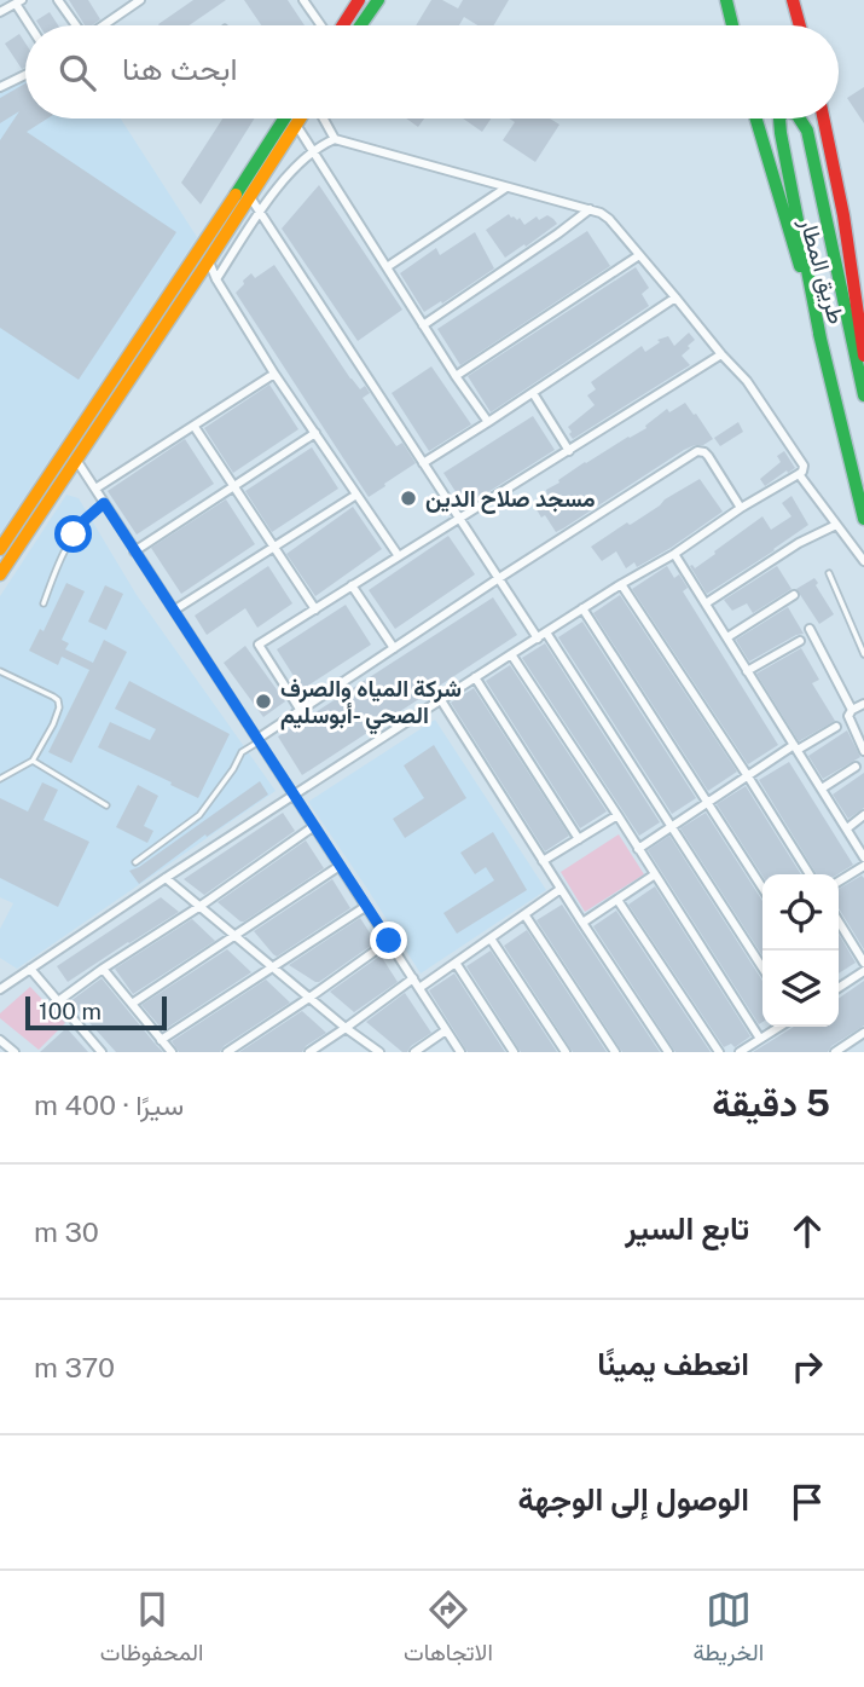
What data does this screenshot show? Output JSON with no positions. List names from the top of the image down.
{
  "streets": {
    "main road": ["طريق المطار"]
  },
  "places": ["مسجد صلاح الدين", "شركة المياه والصرف الصحي -أبوسليم"],
  "scale_bar": "100 m",
  "page": {
    "search": "ابحث هنا",
    "scale": "100 m",
    "heading": ["5 دقيقة", "سيرًا · 400 m"],
    "list": [
      ["تابع السير", "30 m"],
      ["انعطف يمينًا", "370 m"],
      "الوصول إلى الوجهة"
    ],
    "nav": ["الخريطة", "الاتجاهات", "المحفوظات"]
  }
}
